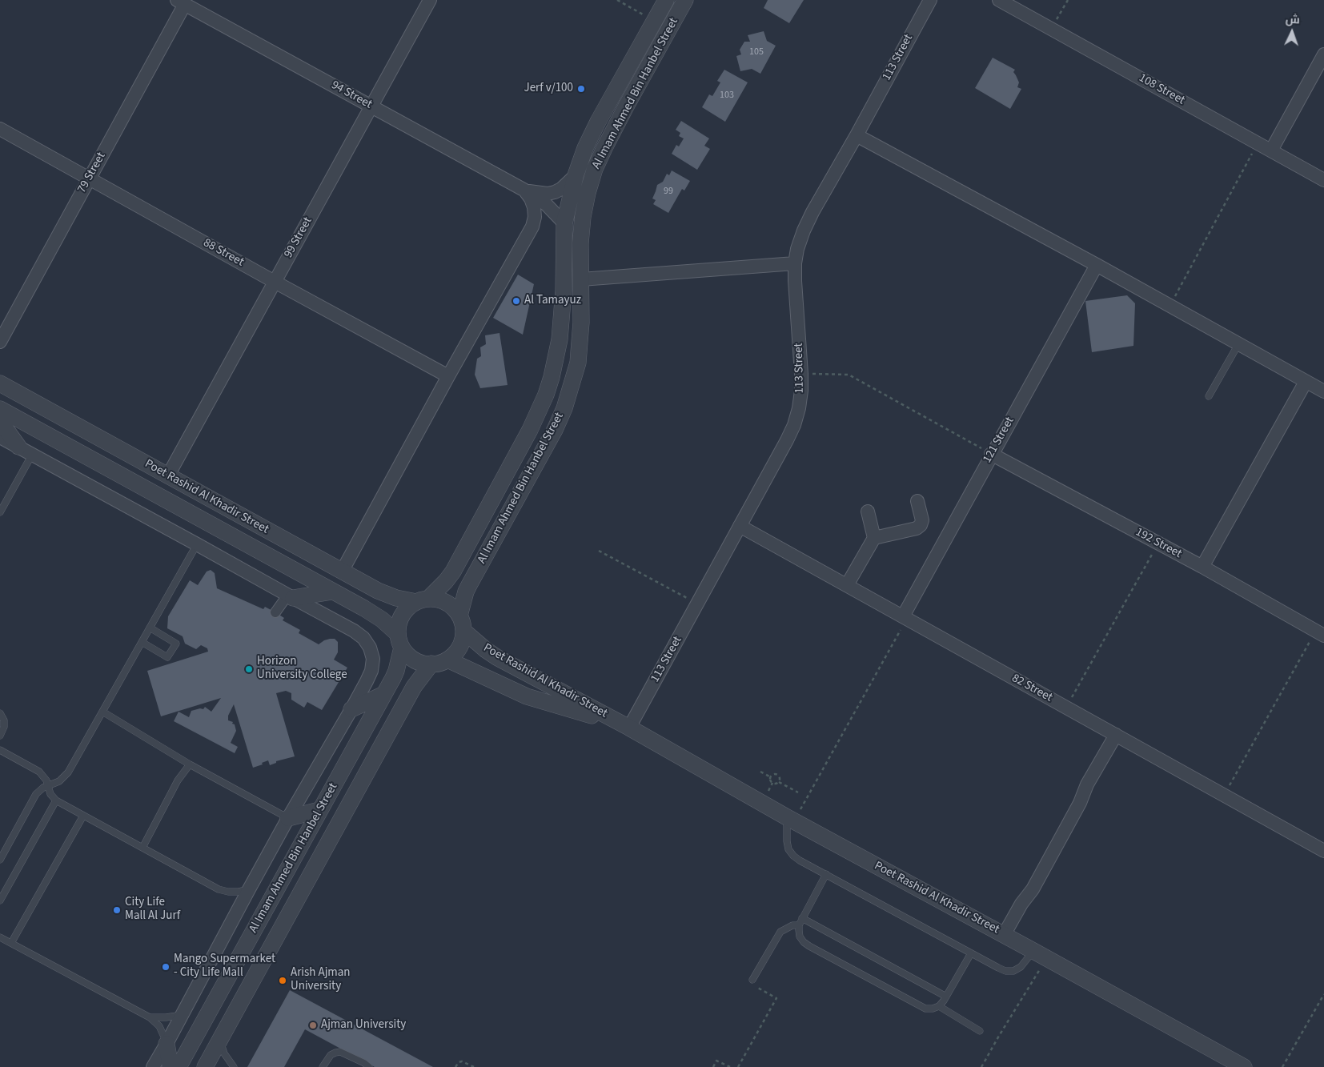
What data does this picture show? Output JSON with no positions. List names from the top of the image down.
{
  "streets": {
    "street": [
      "113 Street",
      "108 Street",
      "Al Imam Ahmed Bin Hanbel Street",
      "94 Street",
      "79 Street",
      "99 Street",
      "88 Street",
      "121 Street",
      "Poet Rashid Al Khadir Street",
      "192 Street",
      "82 Street"
    ]
  },
  "crossings": [
    ["113 Street", "Poet Rashid Al Khadir Street"],
    ["113 Street", "82 Street"],
    ["Al Imam Ahmed Bin Hanbel Street", "94 Street"],
    ["Al Imam Ahmed Bin Hanbel Street", "Poet Rashid Al Khadir Street"],
    ["94 Street", "79 Street"],
    ["94 Street", "99 Street"],
    ["79 Street", "88 Street"],
    ["99 Street", "88 Street"],
    ["99 Street", "Poet Rashid Al Khadir Street"],
    ["121 Street", "192 Street"],
    ["121 Street", "82 Street"]
  ],
  "places": [
    "Jerf v/100",
    "Al Tamayuz",
    "Horizon University College",
    "City Life Mall Al Jurf",
    "Mango Supermarket - City Life Mall",
    "Arish Ajman University",
    "Ajman University"
  ],
  "house_numbers": ["105", "103", "99"],
  "north": "top"
}
